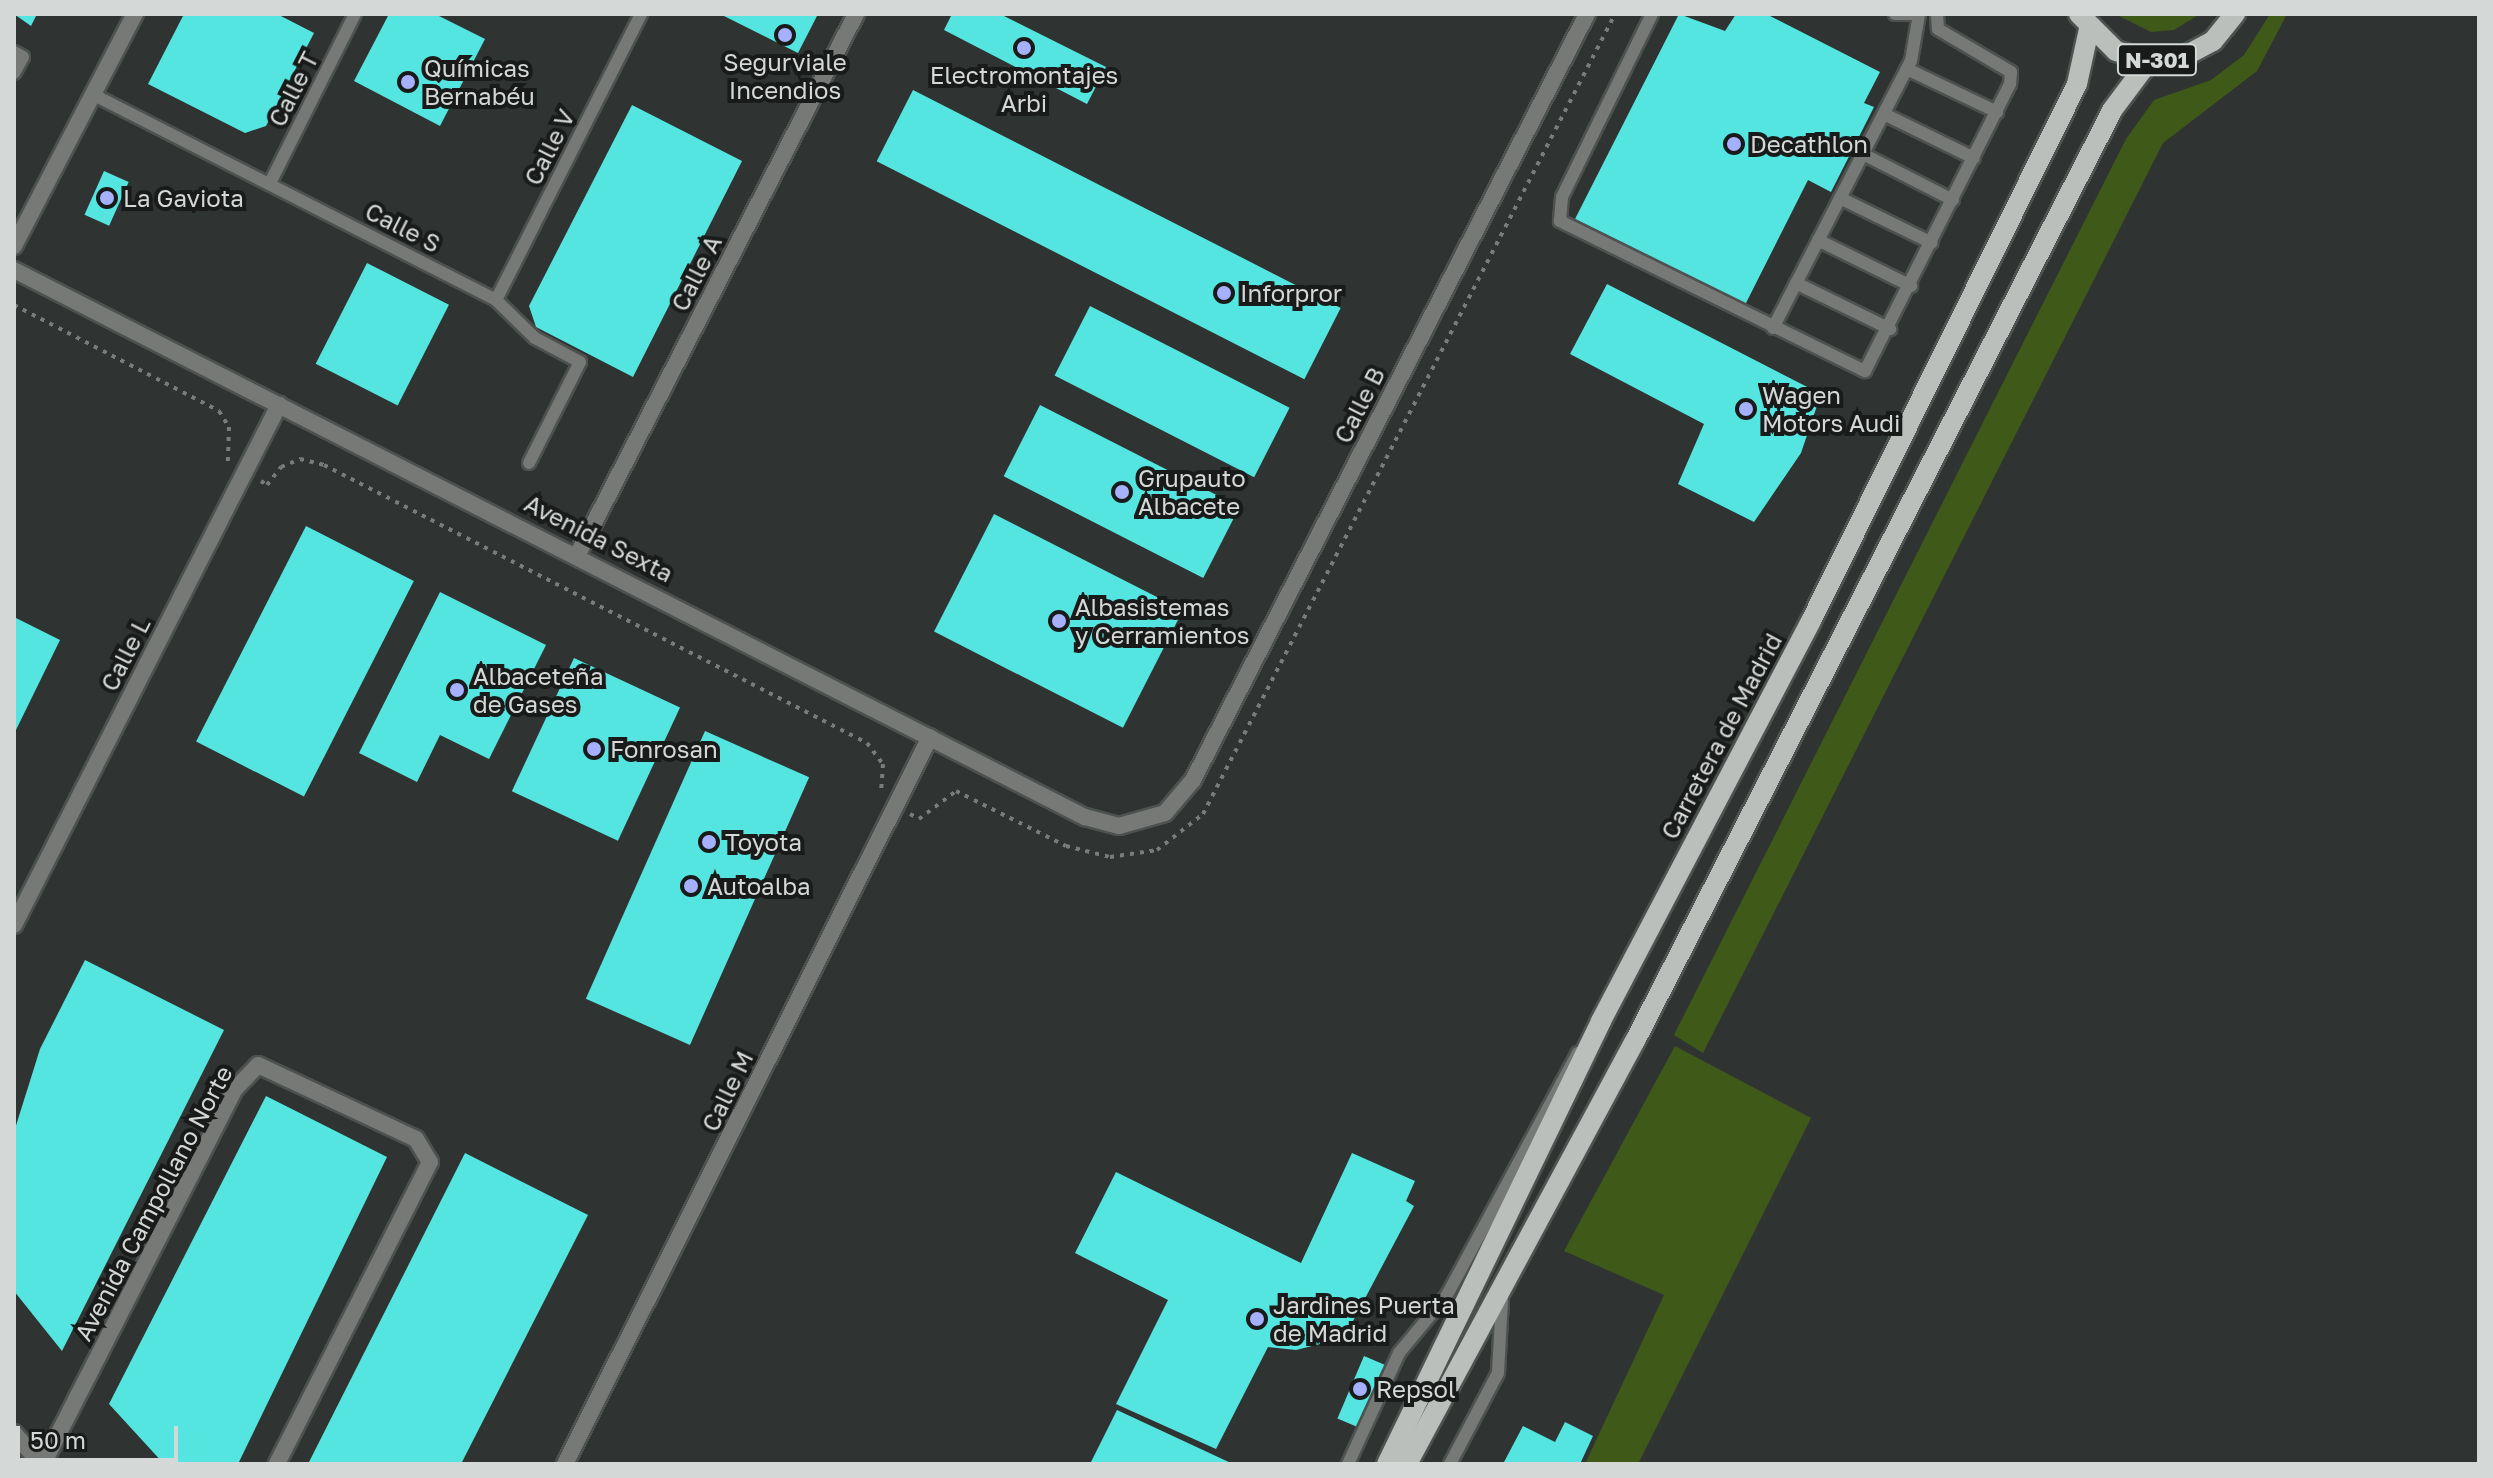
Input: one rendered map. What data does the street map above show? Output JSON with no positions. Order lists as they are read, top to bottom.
{
  "streets": {
    "main road": ["N-301", "Carretera de Madrid"],
    "street": [
      "Calle A",
      "Calle B",
      "Avenida Sexta",
      "Calle L",
      "Calle M",
      "Avenida Campollano Norte"
    ],
    "lane": ["Calle T", "Calle V", "Calle S"]
  },
  "crossings": [
    ["N-301", "Carretera de Madrid"],
    ["Calle T", "Calle S"],
    ["Calle V", "Calle S"],
    ["Calle A", "Avenida Sexta"],
    ["Calle B", "Avenida Sexta"],
    ["Avenida Sexta", "Calle L"],
    ["Avenida Sexta", "Calle M"]
  ],
  "places": [
    "Segurviale Incendios",
    "Electromontajes Arbi",
    "Químicas Bernabéu",
    "Decathlon",
    "La Gaviota",
    "Inforpror",
    "Wagen Motors Audi",
    "Grupauto Albacete",
    "Albasistemas y Cerramientos",
    "Albaceteña de Gases",
    "Fonrosan",
    "Toyota",
    "Autoalba",
    "Jardines Puerta de Madrid",
    "Repsol"
  ],
  "scale_bar": "50 m"
}
